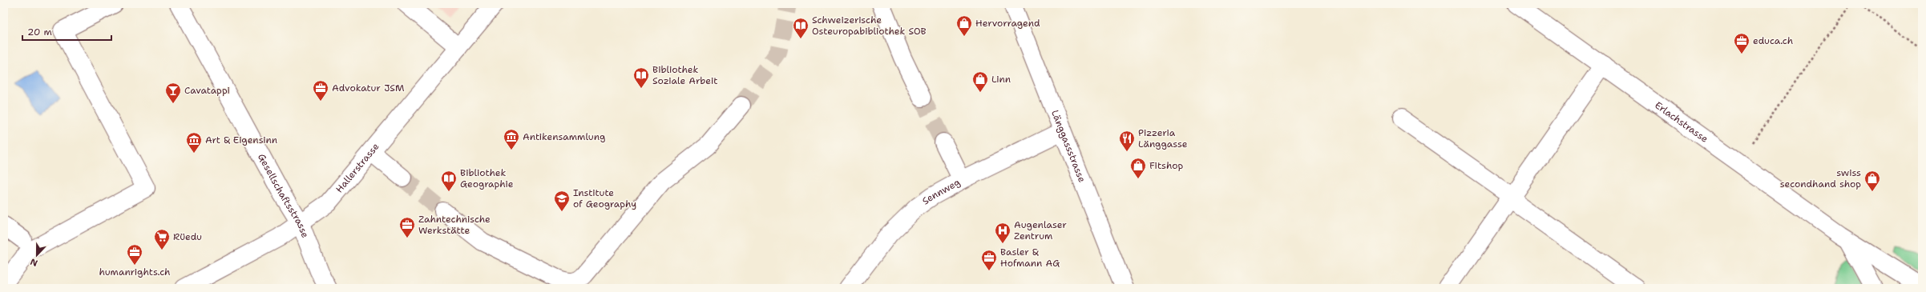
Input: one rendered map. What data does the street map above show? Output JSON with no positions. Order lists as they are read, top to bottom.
{
  "streets": {
    "street": [
      "Erlachstrasse",
      "Länggassstrasse",
      "Hallerstrasse",
      "Sennweg",
      "Gesellschaftsstrasse"
    ]
  },
  "crossings": [
    ["Länggassstrasse", "Sennweg"],
    ["Hallerstrasse", "Gesellschaftsstrasse"]
  ],
  "places": {
    "shop": [
      "Hervorragend",
      "Linn",
      "Fitshop",
      "swiss secondhand shop"
    ],
    "library": ["Schweizerische Osteuropabibliothek SOB", "Bibliothek Soziale Arbeit", "Bibliothek Geographie"],
    "office": [
      "educa.ch",
      "Advokatur JSM",
      "Zahntechnische Werkstätte",
      "humanrights.ch",
      "Basler & Hofmann AG"
    ],
    "bar": ["Cavatappi"],
    "museum": ["Antikensammlung", "Art & Eigensinn"],
    "restaurant": ["Pizzeria Länggasse"],
    "school or university": ["Institute of Geography"],
    "hospital": ["Augenlaser Zentrum"],
    "supermarket": ["Rüedu"]
  },
  "scale_bar": "20 m",
  "north": "bottom"
}
